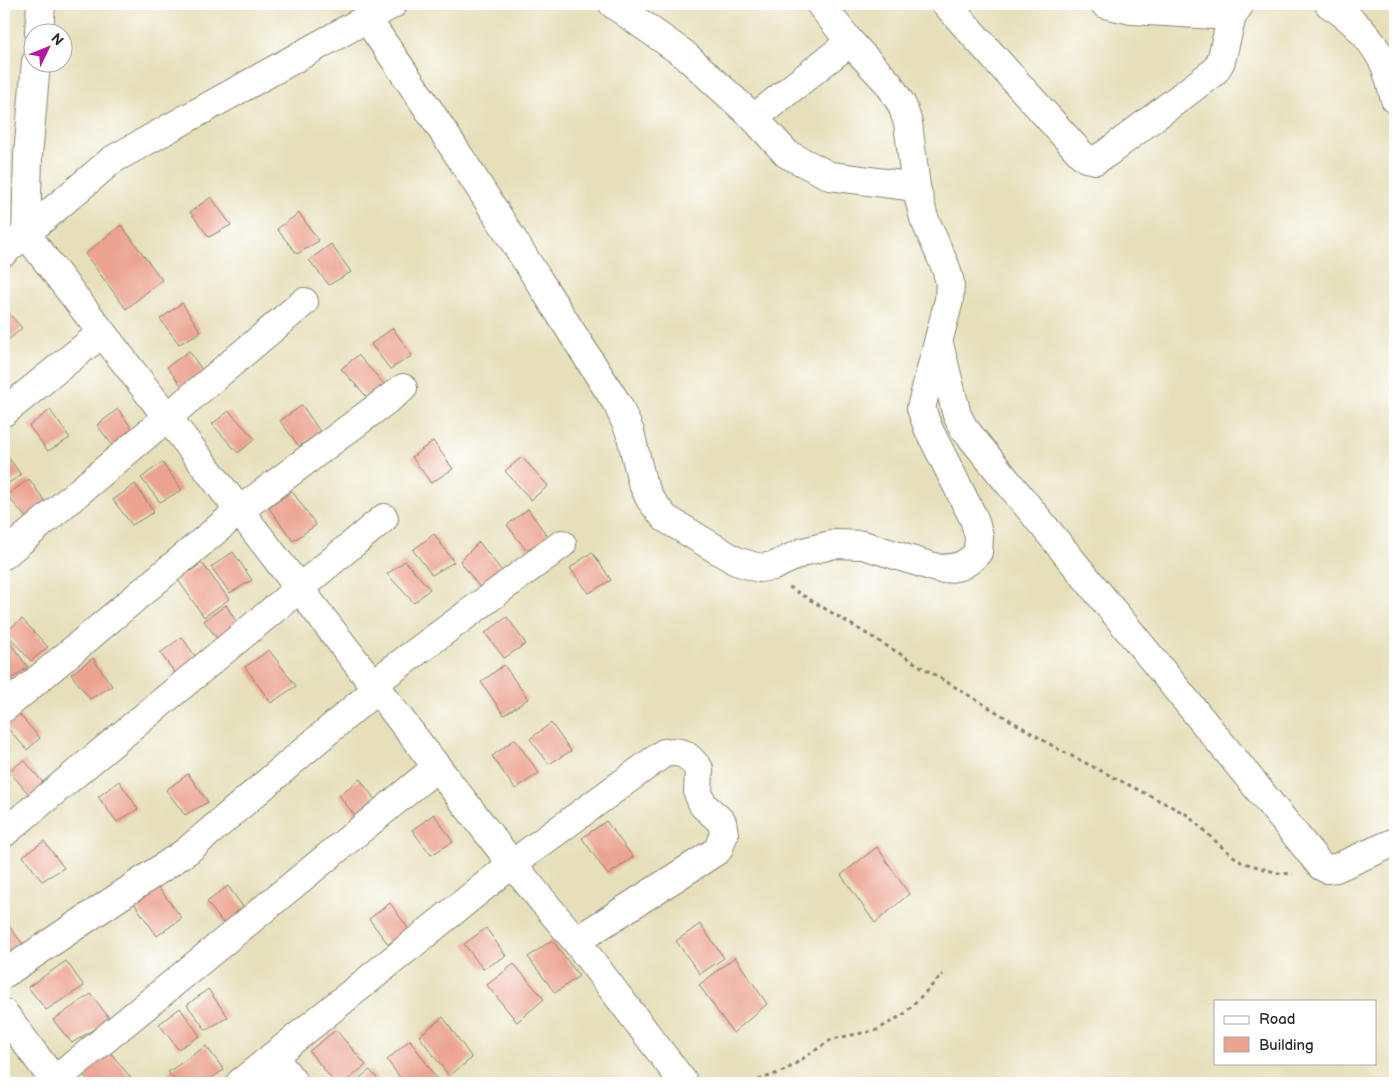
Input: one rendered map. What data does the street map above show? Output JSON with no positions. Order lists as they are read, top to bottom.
{
  "legend": ["Road", "Building"],
  "north": "top right"
}
